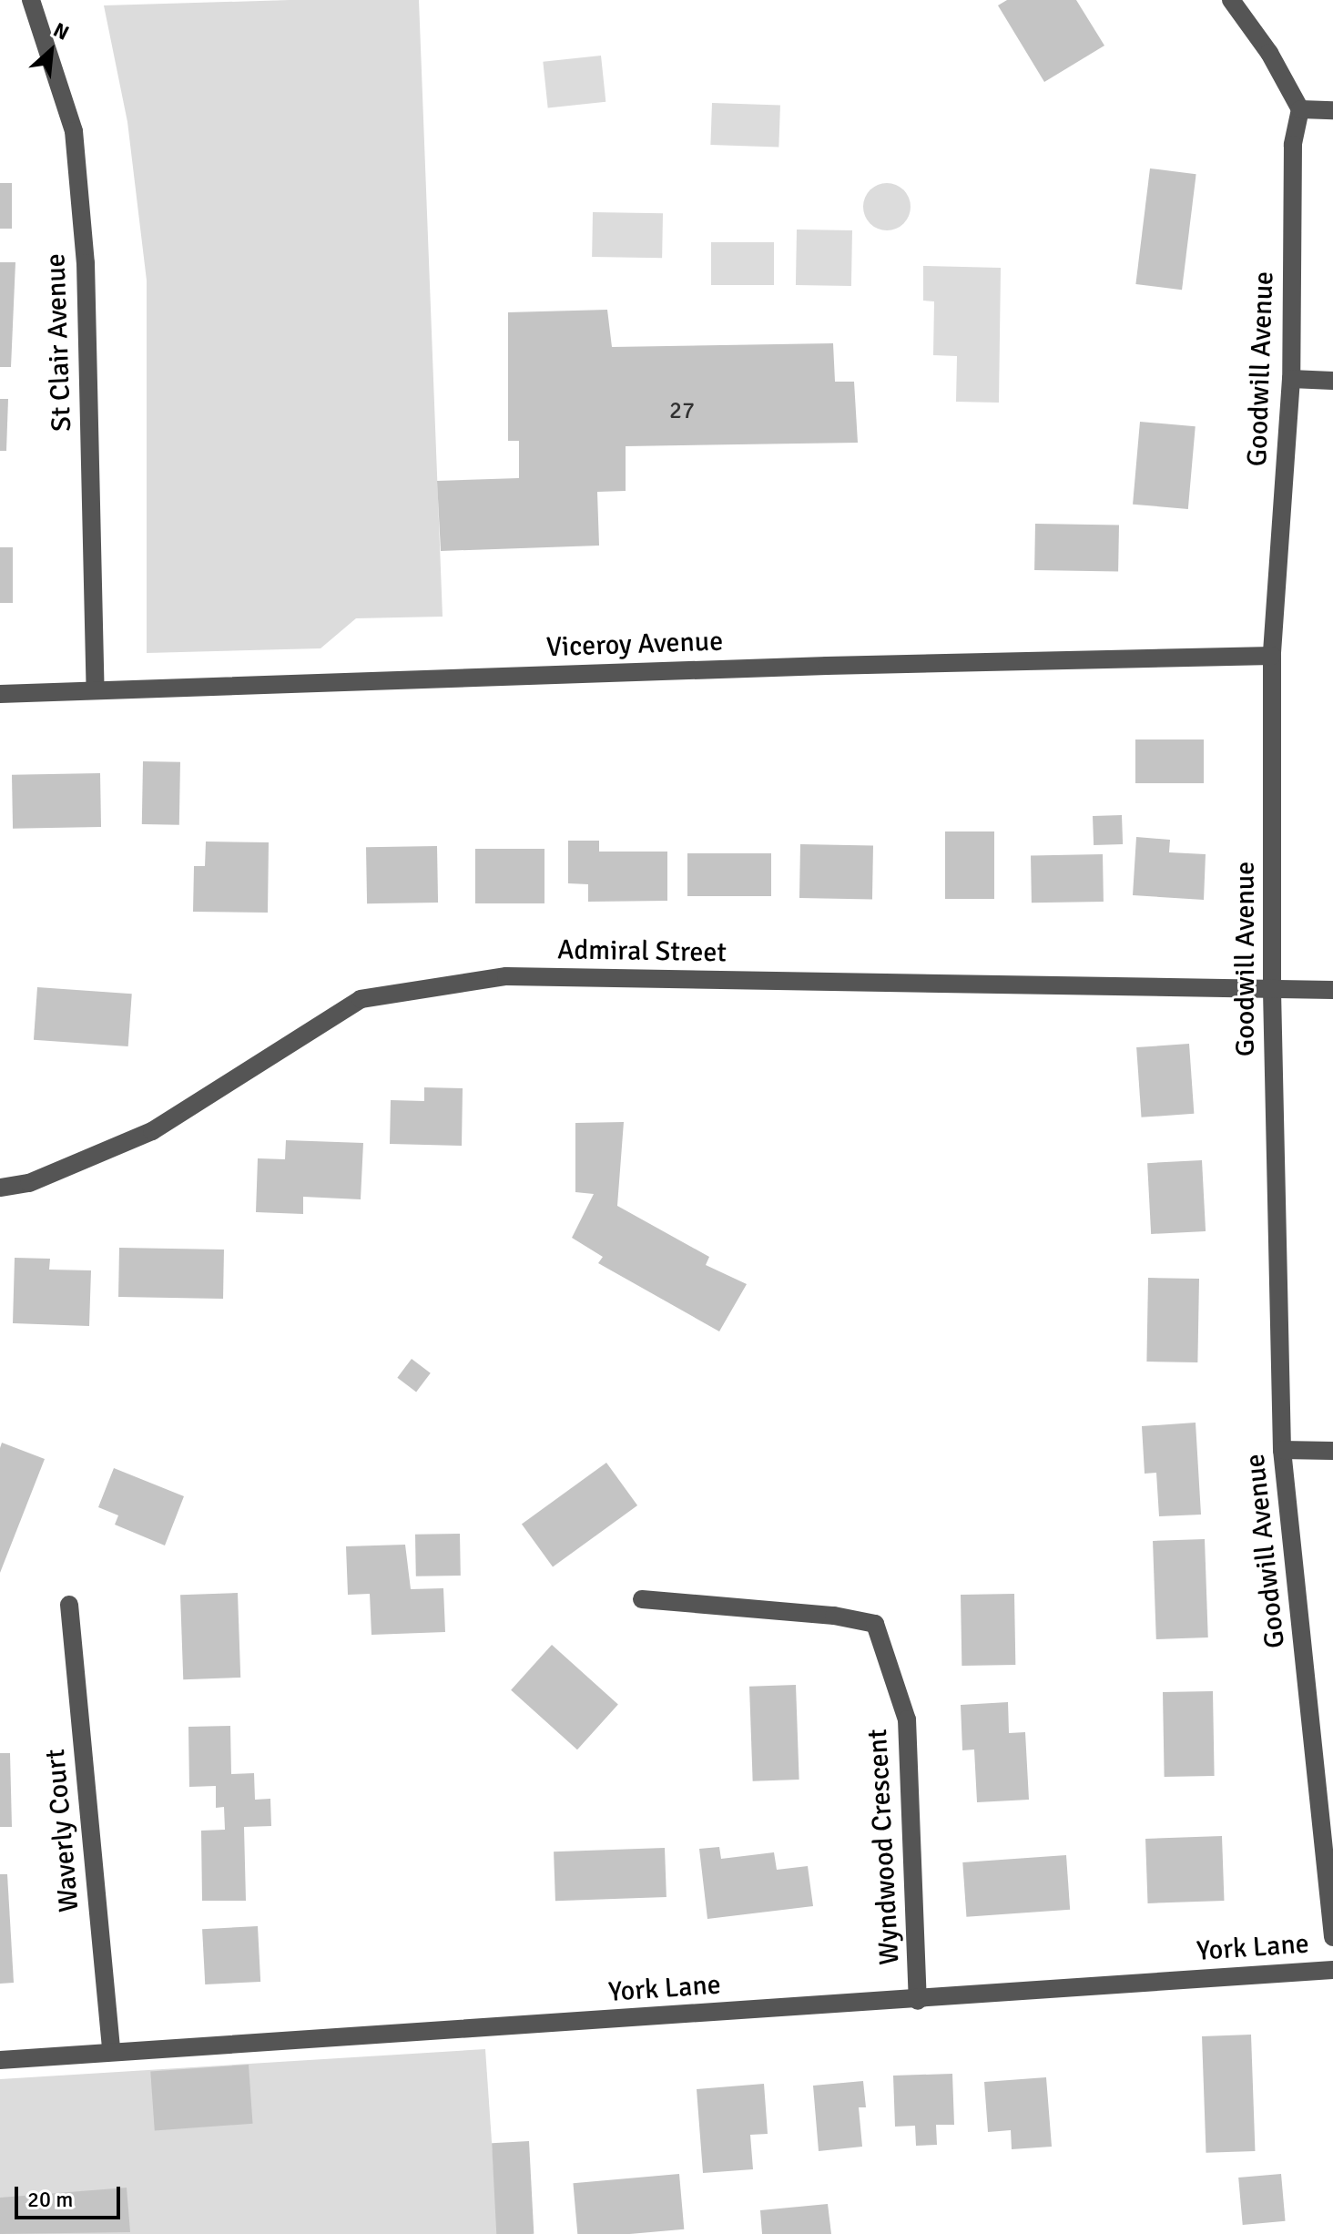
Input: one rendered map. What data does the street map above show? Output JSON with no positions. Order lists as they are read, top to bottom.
{
  "streets": {
    "street": [
      "St Clair Avenue",
      "Goodwill Avenue",
      "Viceroy Avenue",
      "Admiral Street",
      "Waverly Court",
      "Wyndwood Crescent",
      "York Lane"
    ]
  },
  "crossings": [
    ["St Clair Avenue", "Viceroy Avenue"],
    ["Goodwill Avenue", "Viceroy Avenue"],
    ["Goodwill Avenue", "Admiral Street"],
    ["Waverly Court", "York Lane"],
    ["Wyndwood Crescent", "York Lane"]
  ],
  "house_numbers": ["27"],
  "scale_bar": "20 m",
  "north": "top right"
}
